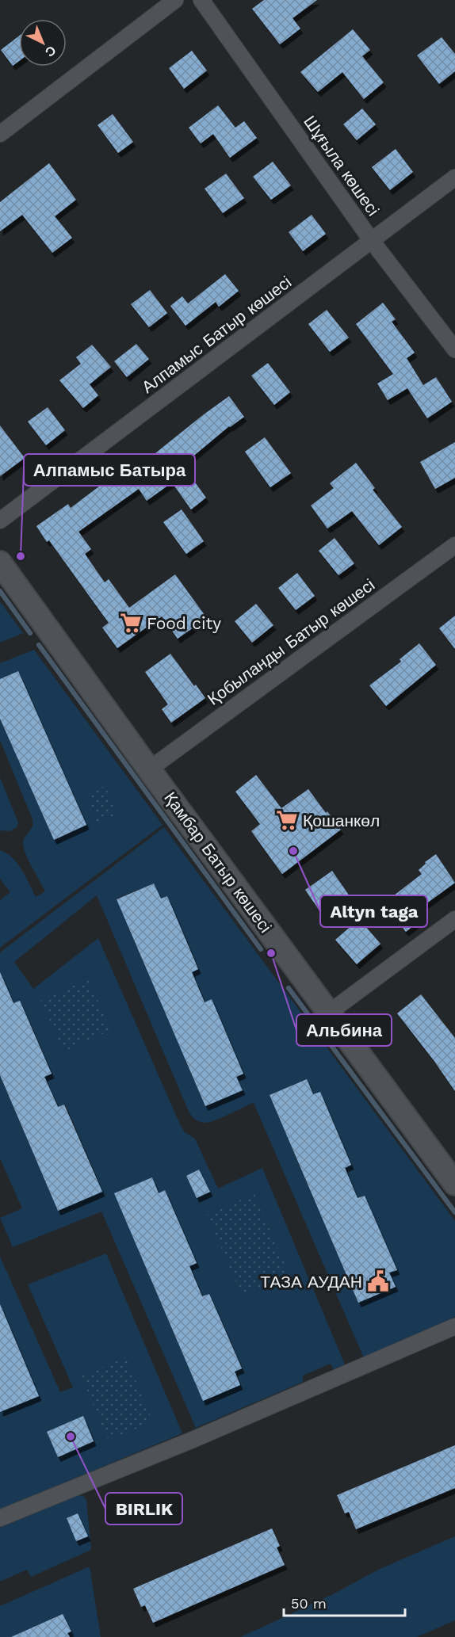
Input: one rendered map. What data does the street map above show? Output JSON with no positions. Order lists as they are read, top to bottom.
{
  "streets": {
    "main road": ["Қамбар Батыр көшесі"],
    "street": ["Шұғыла көшесі", "Алпамыс Батыр көшесі", "Қобыланды Батыр көшесі"]
  },
  "crossings": [
    ["Шұғыла көшесі", "Алпамыс Батыр көшесі"],
    ["Қобыланды Батыр көшесі", "Қамбар Батыр көшесі"]
  ],
  "places": {
    "other": [
      "Алпамыс Батыра",
      "Altyn taga",
      "Альбина",
      "BIRLIK"
    ],
    "supermarket": ["Food city", "Қошанкөл"],
    "public building": ["ТАЗА АУДАН"]
  },
  "scale_bar": "50 m",
  "north": "bottom right"
}
